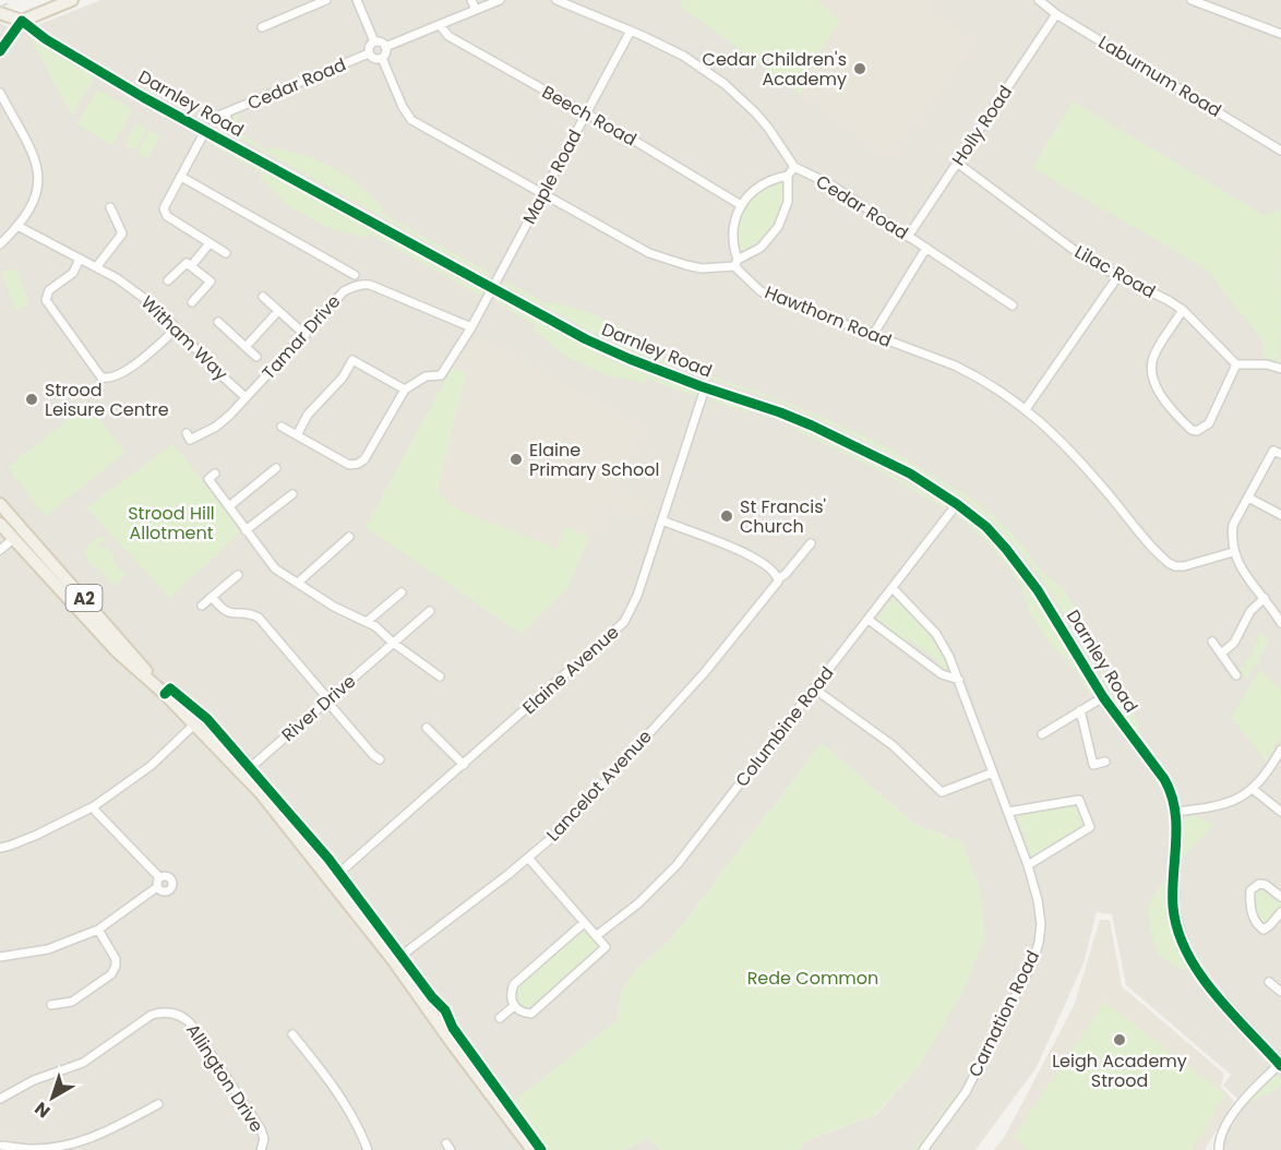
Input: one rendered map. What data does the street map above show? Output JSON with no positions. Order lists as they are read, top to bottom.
{
  "streets": {
    "main road": ["A2"],
    "street": [
      "Laburnum Road",
      "Cedar Road",
      "Darnley Road",
      "Beech Road",
      "Holly Road",
      "Maple Road",
      "Lilac Road",
      "Hawthorn Road",
      "Tamar Drive",
      "Witham Way",
      "Elaine Avenue",
      "River Drive",
      "Columbine Road",
      "Lancelot Avenue",
      "Carnation Road",
      "Allington Drive"
    ]
  },
  "crossings": [
    ["Laburnum Road", "Holly Road"],
    ["Cedar Road", "Holly Road"],
    ["Cedar Road", "Maple Road"],
    ["Darnley Road", "Maple Road"],
    ["Darnley Road", "Elaine Avenue"],
    ["Darnley Road", "Columbine Road"],
    ["Beech Road", "Maple Road"],
    ["Holly Road", "Lilac Road"],
    ["Maple Road", "Tamar Drive"],
    ["Tamar Drive", "Witham Way"],
    ["A2", "Elaine Avenue"],
    ["A2", "River Drive"],
    ["A2", "Lancelot Avenue"],
    ["Columbine Road", "Carnation Road"]
  ],
  "parks": ["Strood Hill Allotment", "Rede Common"],
  "places": [
    "Cedar Children's Academy",
    "Strood Leisure Centre",
    "Elaine Primary School",
    "St Francis' Church",
    "Leigh Academy Strood"
  ],
  "north": "bottom left"
}
